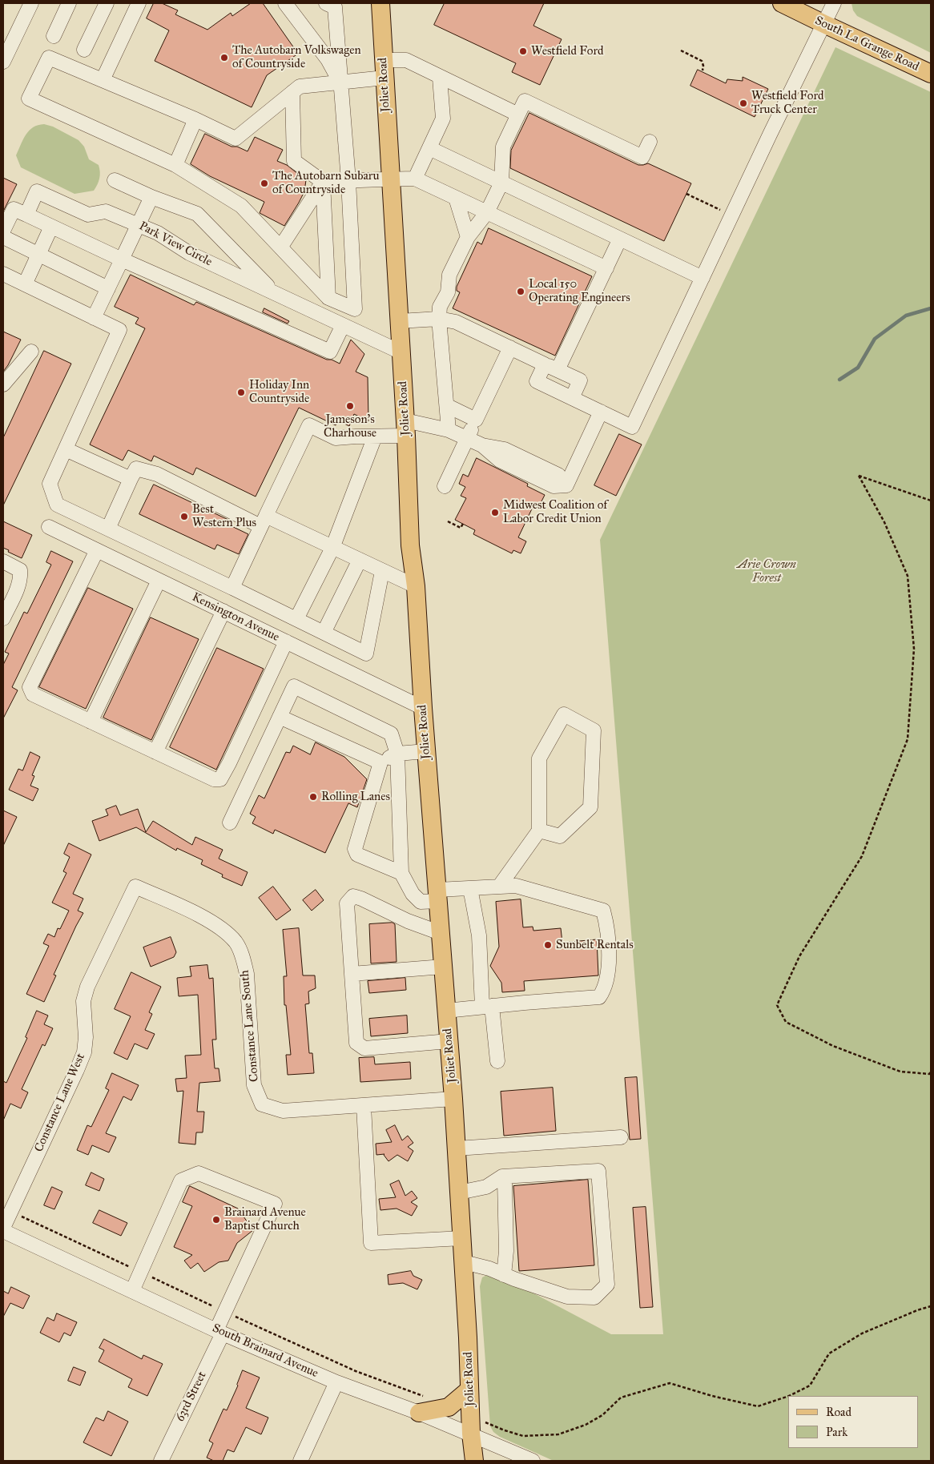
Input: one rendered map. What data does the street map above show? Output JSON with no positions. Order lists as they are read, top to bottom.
{
  "streets": {
    "main road": ["South La Grange Road", "Joliet Road"],
    "street": [
      "Park View Circle",
      "Kensington Avenue",
      "Constance Lane South",
      "Constance Lane West",
      "South Brainard Avenue",
      "63rd Street"
    ]
  },
  "crossings": [
    ["Joliet Road", "Park View Circle"],
    ["Joliet Road", "Kensington Avenue"],
    ["Joliet Road", "Constance Lane South"],
    ["Joliet Road", "South Brainard Avenue"],
    ["Constance Lane South", "Constance Lane West"],
    ["Constance Lane West", "South Brainard Avenue"],
    ["South Brainard Avenue", "63rd Street"]
  ],
  "parks": ["Arie Crown Forest"],
  "places": [
    "Westfield Ford",
    "The Autobarn Volkswagen of Countryside",
    "Westfield Ford Truck Center",
    "The Autobarn Subaru of Countryside",
    "Local 150 Operating Engineers",
    "Holiday Inn Countryside",
    "Jameson's Charhouse",
    "Midwest Coalition of Labor Credit Union",
    "Best Western Plus",
    "Rolling Lanes",
    "Sunbelt Rentals",
    "Brainard Avenue Baptist Church"
  ],
  "legend": ["Road", "Park"]
}
